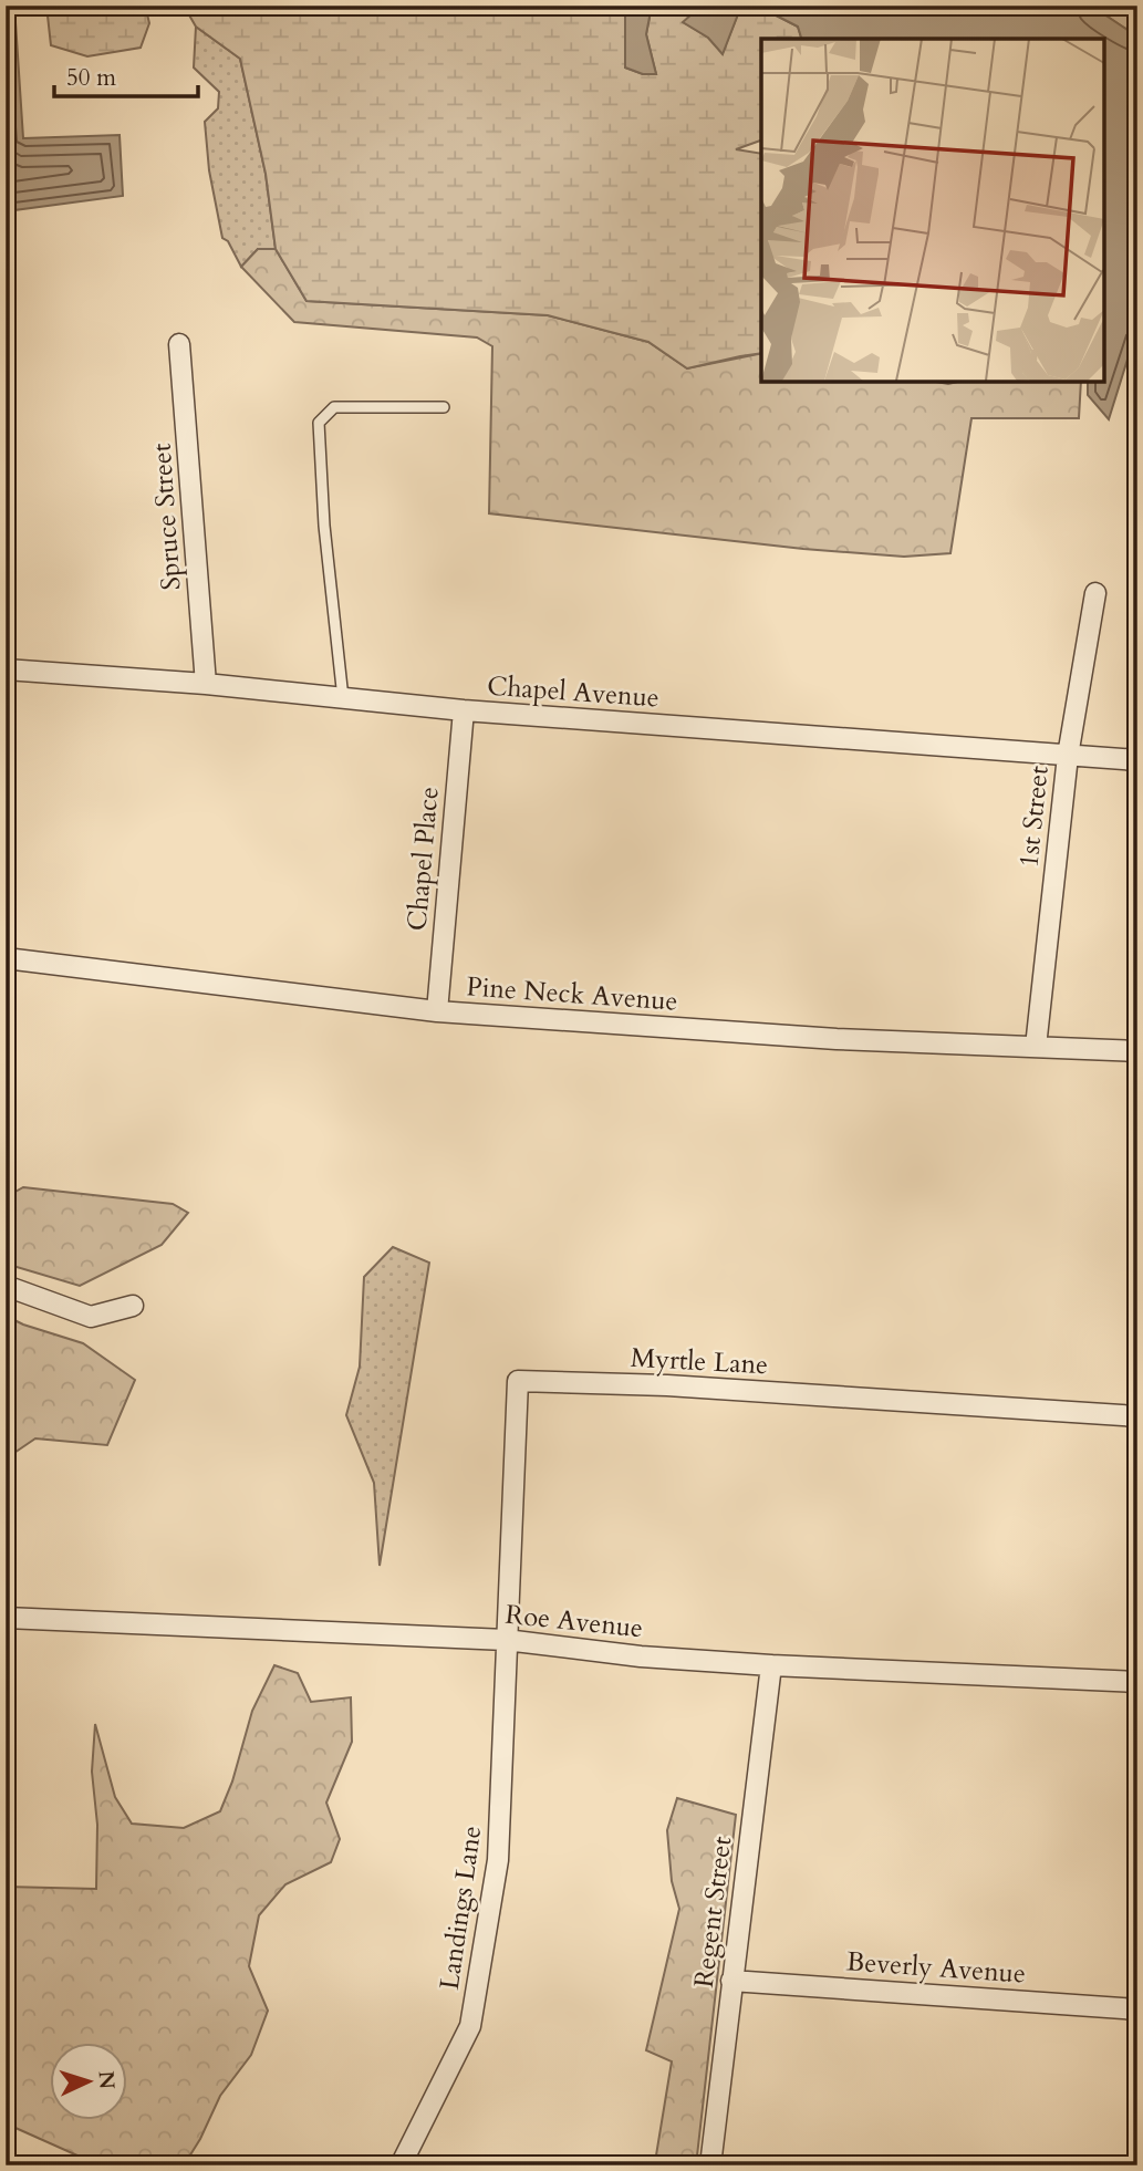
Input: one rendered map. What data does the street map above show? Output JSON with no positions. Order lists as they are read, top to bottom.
{
  "streets": {
    "street": [
      "Spruce Street",
      "Chapel Avenue",
      "1st Street",
      "Chapel Place",
      "Pine Neck Avenue",
      "Myrtle Lane",
      "Roe Avenue",
      "Landings Lane",
      "Regent Street",
      "Beverly Avenue"
    ]
  },
  "crossings": [
    ["Spruce Street", "Chapel Avenue"],
    ["Chapel Avenue", "1st Street"],
    ["Chapel Avenue", "Chapel Place"],
    ["1st Street", "Pine Neck Avenue"],
    ["Chapel Place", "Pine Neck Avenue"],
    ["Myrtle Lane", "Roe Avenue"],
    ["Myrtle Lane", "Landings Lane"],
    ["Roe Avenue", "Landings Lane"],
    ["Roe Avenue", "Regent Street"],
    ["Regent Street", "Beverly Avenue"]
  ],
  "scale_bar": "50 m",
  "north": "right"
}
